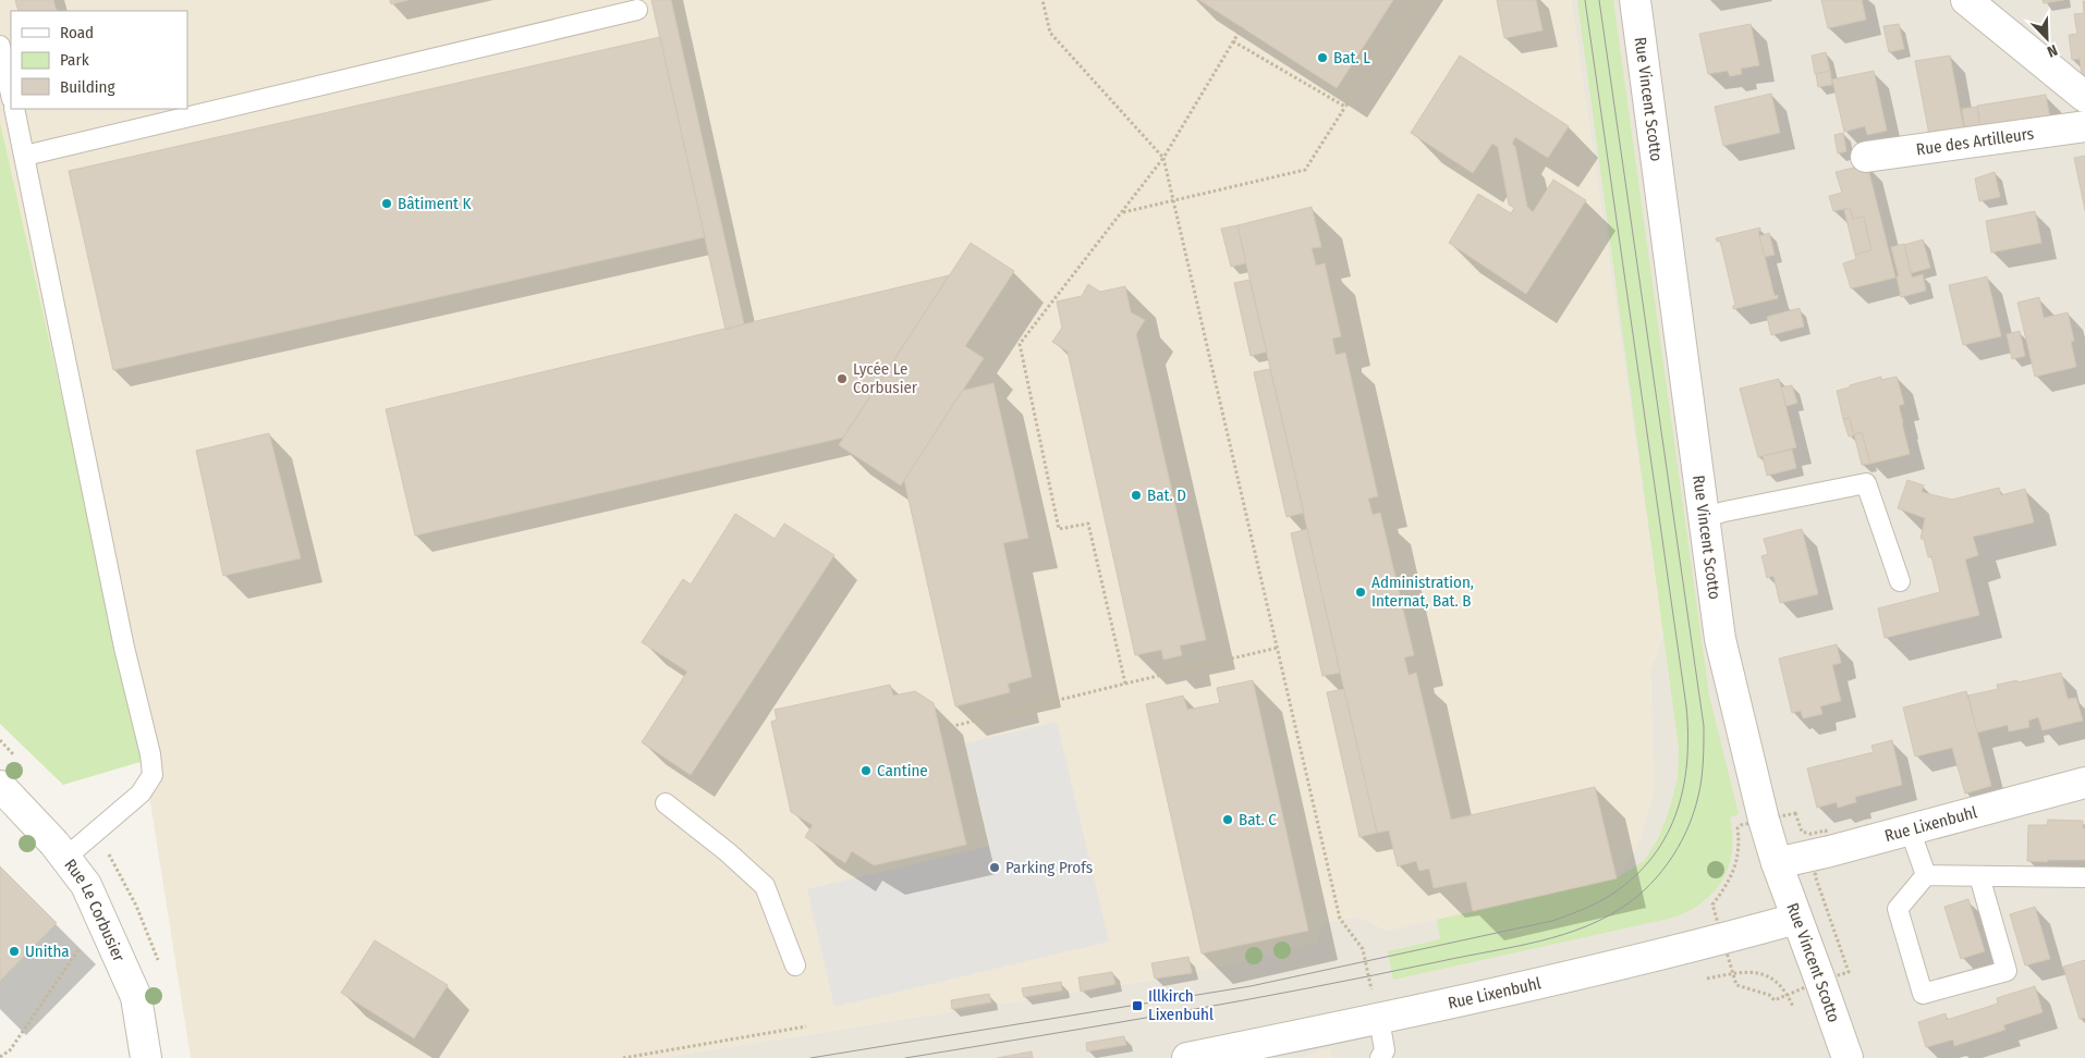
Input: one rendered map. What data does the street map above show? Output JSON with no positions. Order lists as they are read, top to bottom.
{
  "streets": {
    "street": [
      "Rue Vincent Scotto",
      "Rue des Artilleurs",
      "Rue Lixenbuhl",
      "Rue Le Corbusier"
    ]
  },
  "crossings": [
    ["Rue Vincent Scotto", "Rue Lixenbuhl"]
  ],
  "places": {
    "other": [
      "Bat. L",
      "Bâtiment K",
      "Lycée Le Corbusier",
      "Bat. D",
      "Administration, Internat, Bat. B",
      "Cantine",
      "Bat. C",
      "Parking Profs",
      "Unitha"
    ],
    "transit": ["Illkirch Lixenbuhl"]
  },
  "legend": ["Road", "Park", "Building"],
  "north": "bottom right"
}
